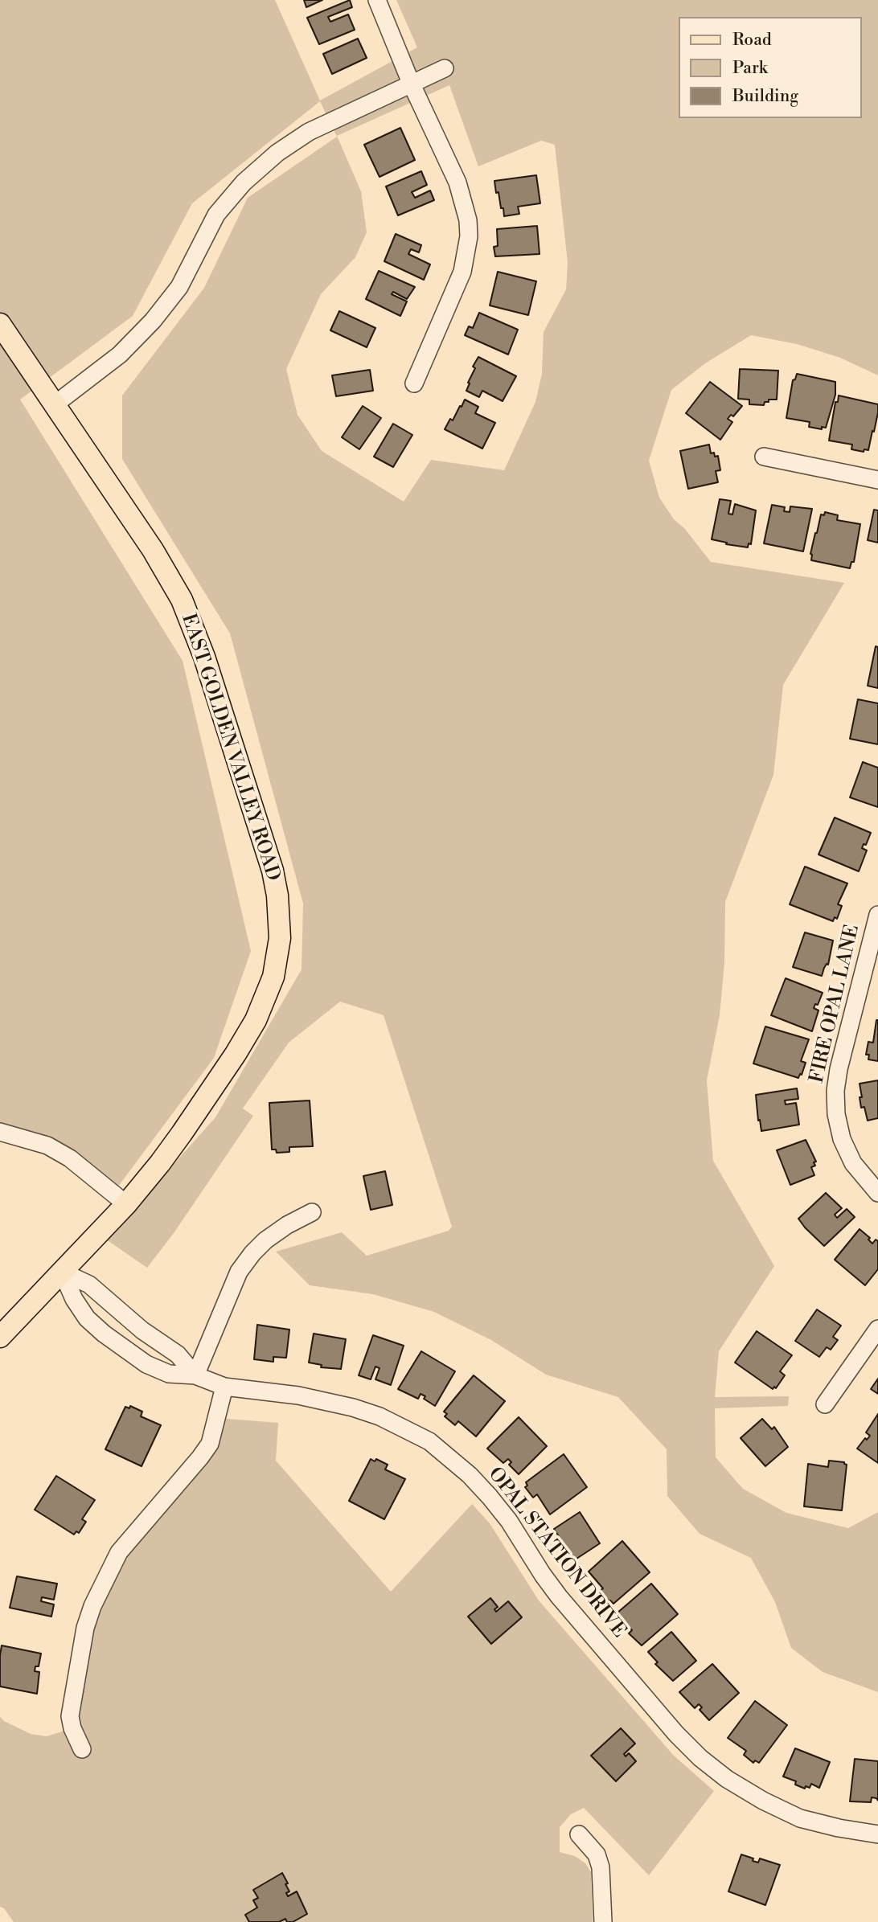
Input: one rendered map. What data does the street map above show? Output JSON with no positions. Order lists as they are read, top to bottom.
{
  "streets": {
    "main road": ["EAST GOLDEN VALLEY ROAD"],
    "street": ["FIRE OPAL LANE", "OPAL STATION DRIVE"]
  },
  "crossings": [
    ["EAST GOLDEN VALLEY ROAD", "OPAL STATION DRIVE"]
  ],
  "legend": ["Road", "Park", "Building"]
}
